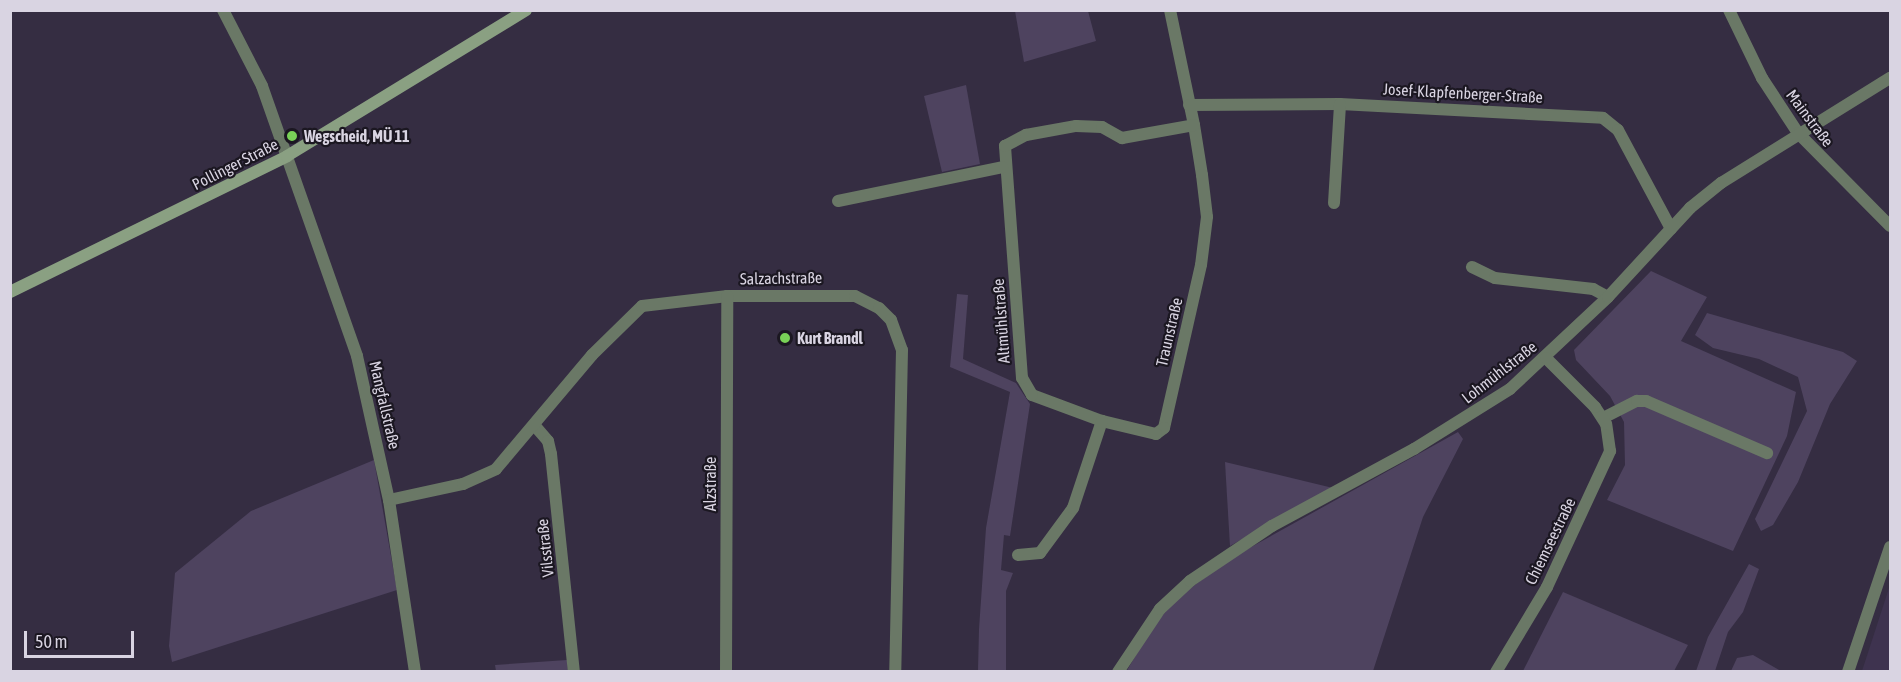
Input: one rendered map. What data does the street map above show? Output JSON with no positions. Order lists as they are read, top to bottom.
{
  "streets": {
    "street": [
      "Josef-Klapfenberger-Straße",
      "Mainstraße",
      "Pollinger Straße",
      "Salzachstraße",
      "Altmühlstraße",
      "Traunstraße",
      "Lohmühlstraße",
      "Mangfallstraße",
      "Alzstraße",
      "Chiemseestraße",
      "Vilsstraße"
    ]
  },
  "crossings": [
    ["Josef-Klapfenberger-Straße", "Traunstraße"],
    ["Josef-Klapfenberger-Straße", "Lohmühlstraße"],
    ["Mainstraße", "Lohmühlstraße"],
    ["Pollinger Straße", "Mangfallstraße"],
    ["Salzachstraße", "Mangfallstraße"],
    ["Salzachstraße", "Alzstraße"],
    ["Salzachstraße", "Vilsstraße"],
    ["Altmühlstraße", "Traunstraße"]
  ],
  "places": ["Wegscheid, MÜ 11", "Kurt Brandl"],
  "scale_bar": "50 m"
}
